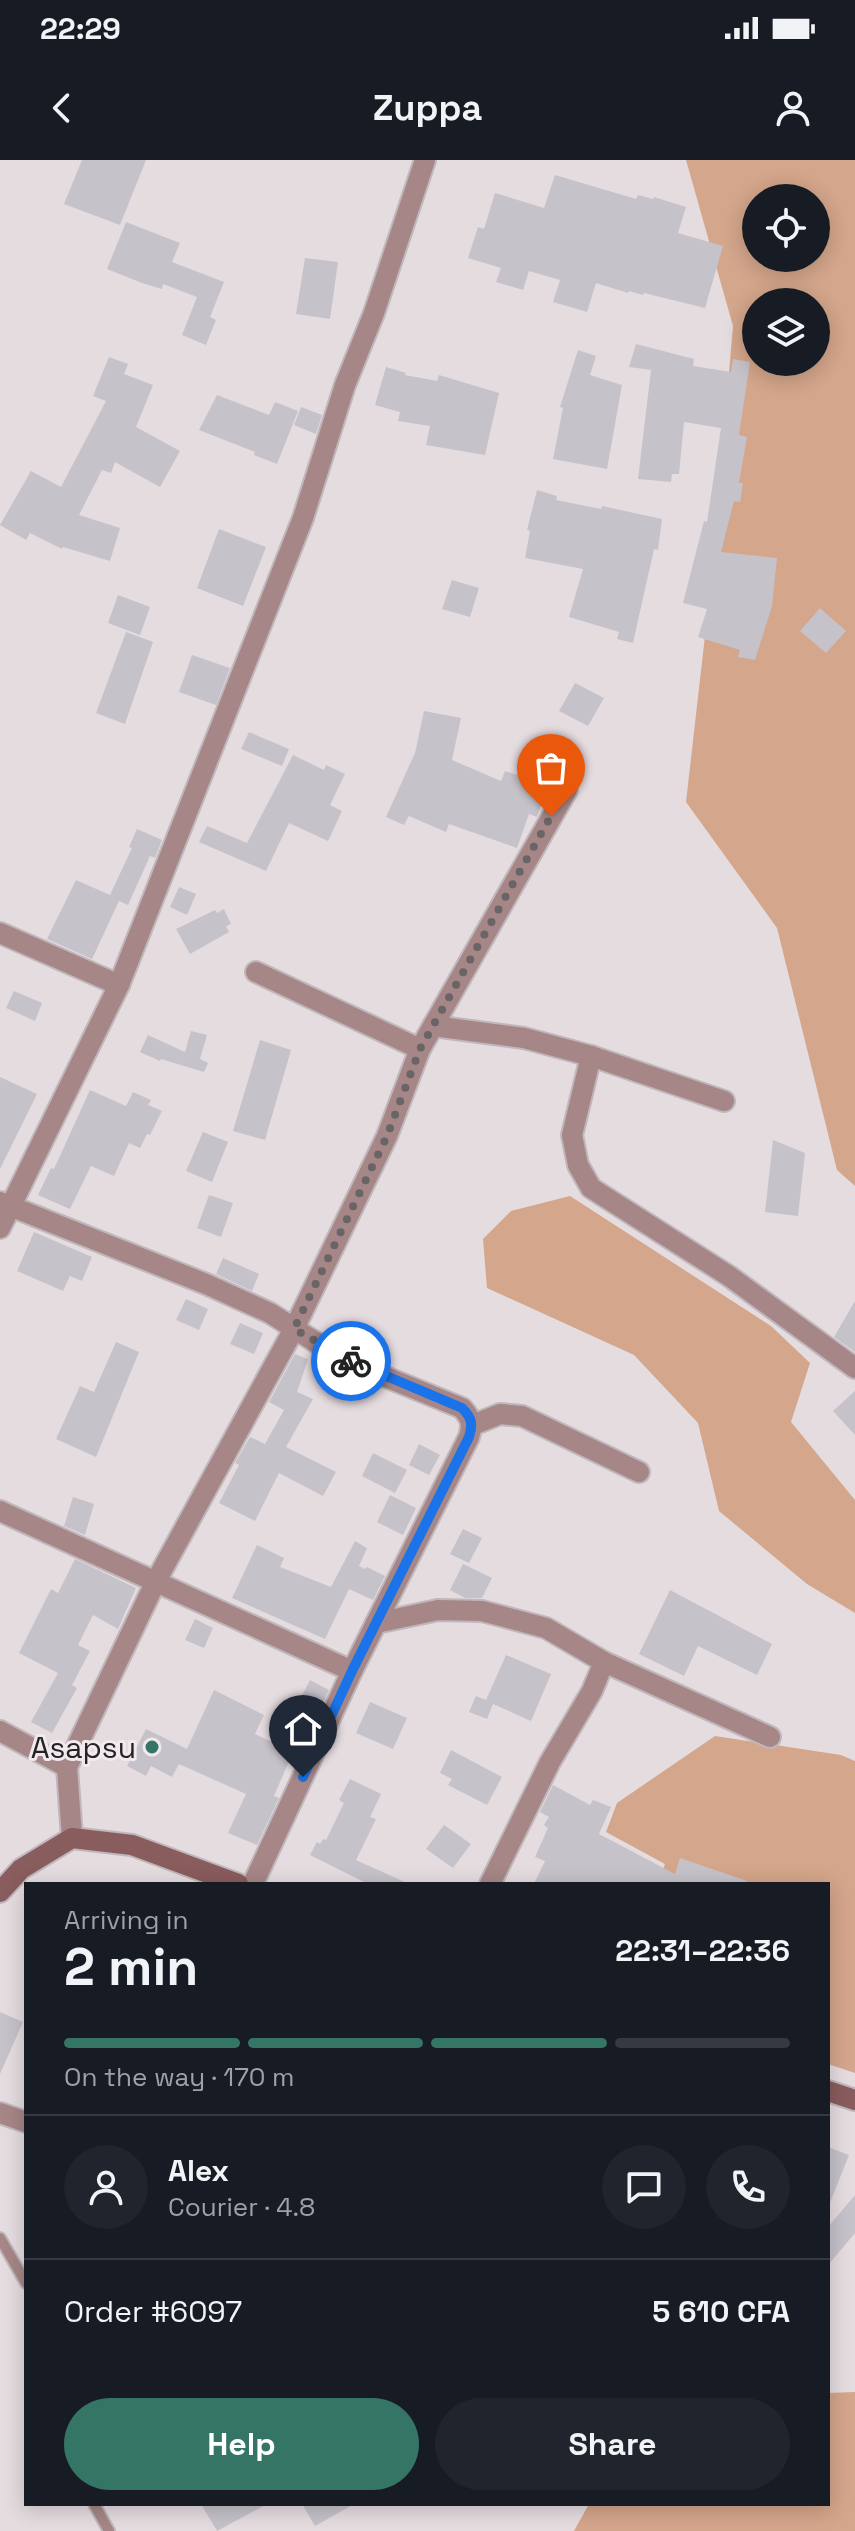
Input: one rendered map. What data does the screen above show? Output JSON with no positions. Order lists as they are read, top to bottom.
{
  "places": ["Asapsu"],
  "page": {
    "status": "22:29",
    "header": "Zuppa",
    "heading": ["2 min", "Arriving in", "22:31–22:36"],
    "panel": [
      "Alex",
      "Courier · 4.8",
      "Order #6097",
      "5 610 CFA"
    ],
    "bar": "On the way · 170 m",
    "buttons": ["Help", "Share"]
  }
}
